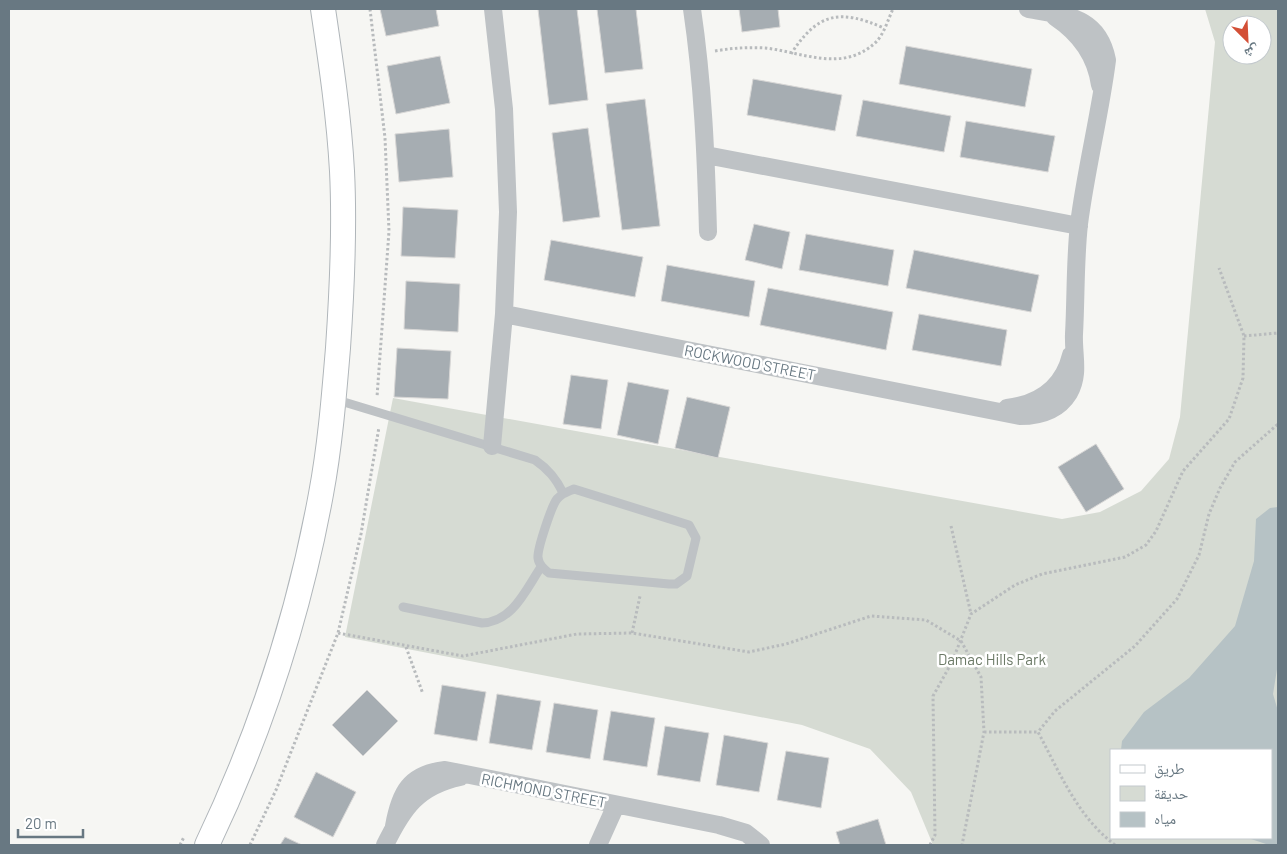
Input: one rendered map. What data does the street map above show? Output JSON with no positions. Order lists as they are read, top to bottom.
{
  "streets": {
    "street": ["ROCKWOOD STREET", "RICHMOND STREET"]
  },
  "parks": ["Damac Hills Park"],
  "legend": ["طريق", "حديقة", "مياه"],
  "scale_bar": "20 m",
  "north": "bottom right"
}
